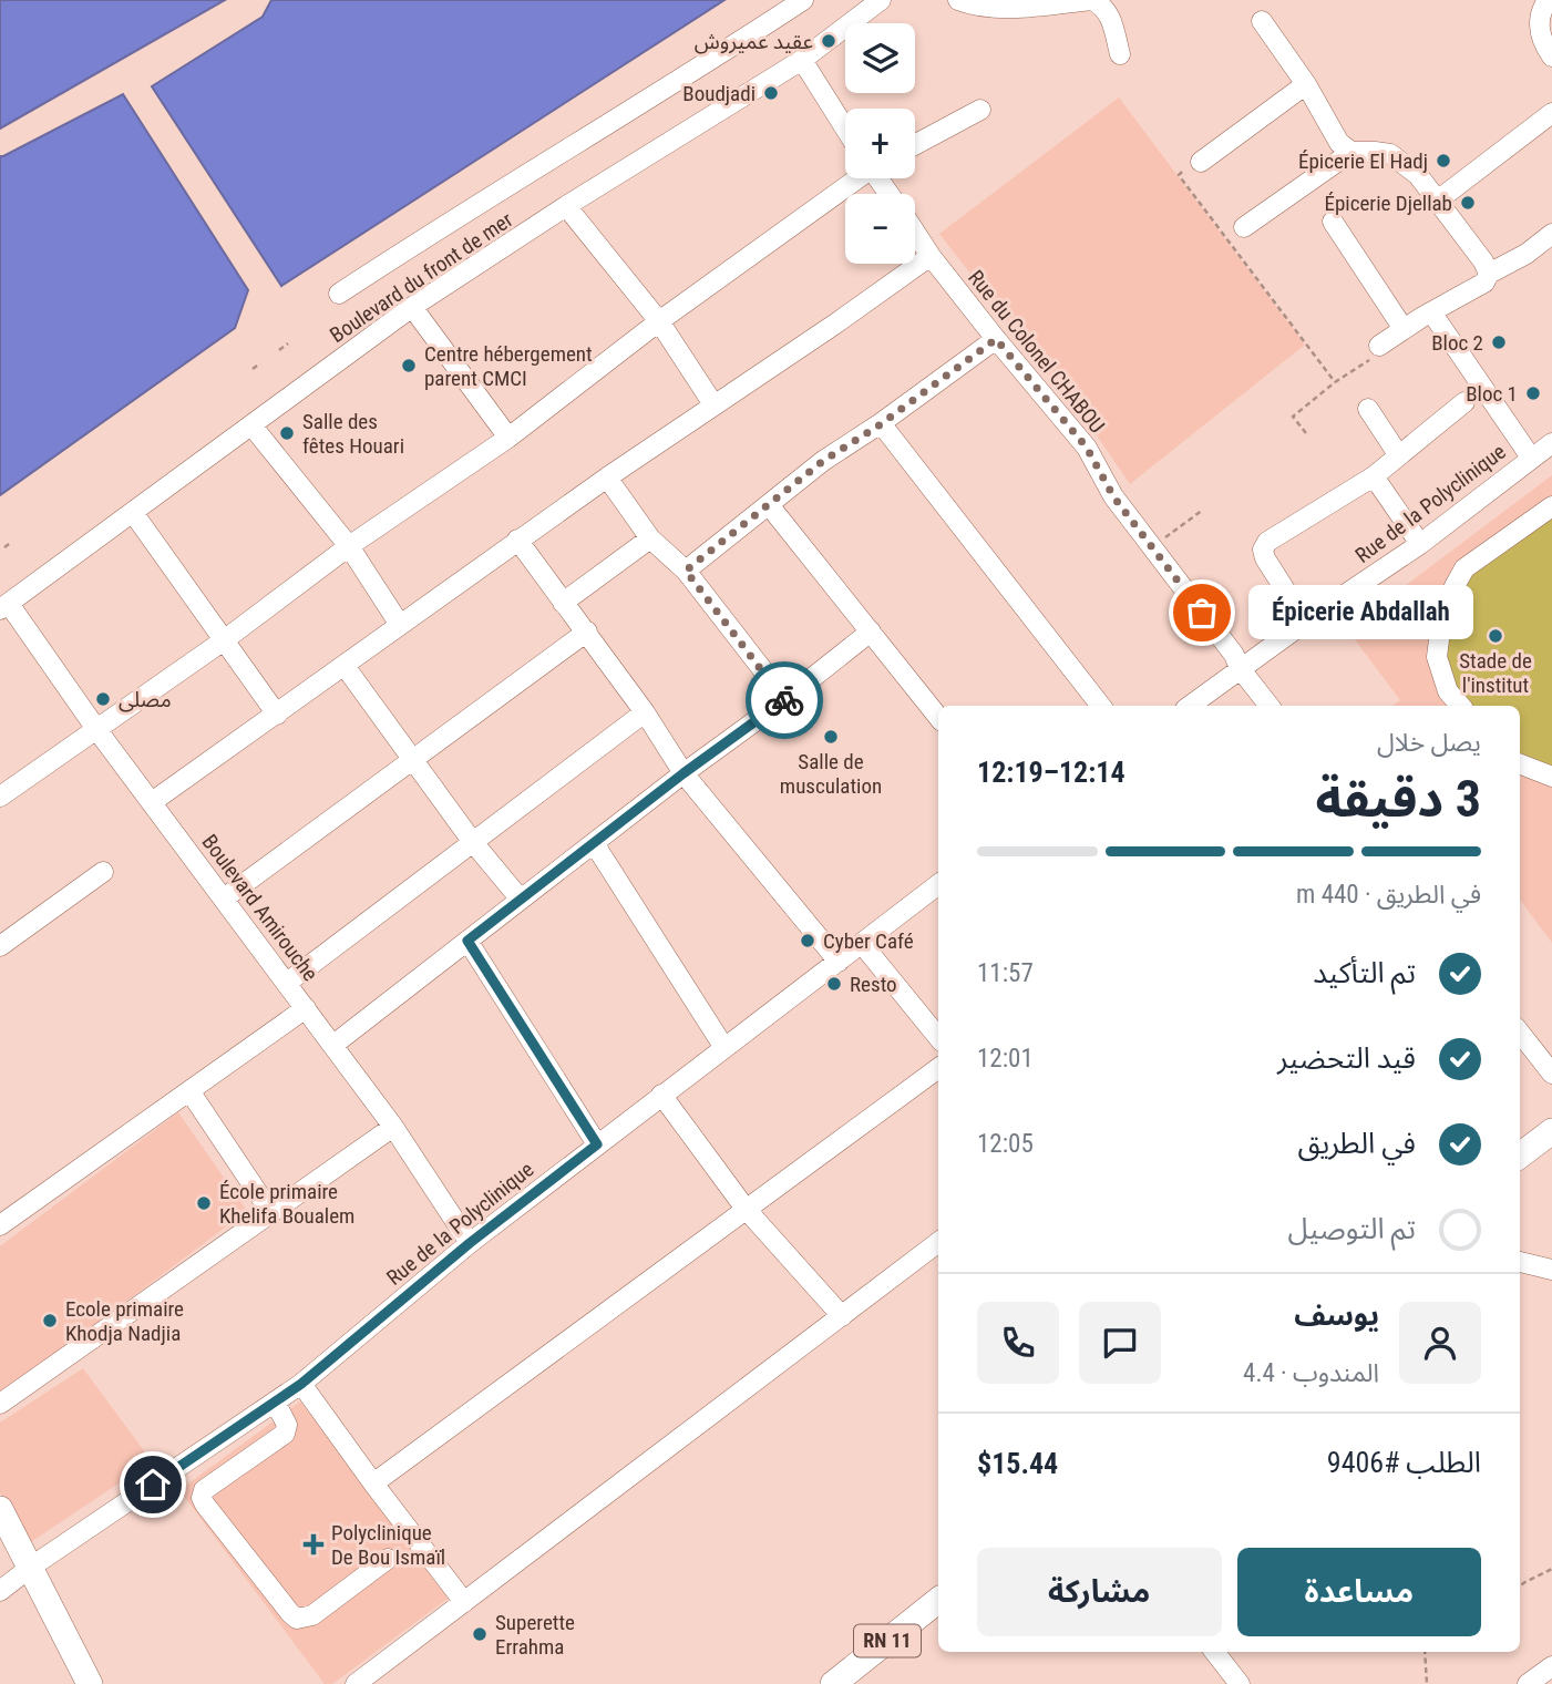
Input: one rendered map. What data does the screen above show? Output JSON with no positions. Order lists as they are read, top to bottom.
{
  "streets": {
    "main road": ["RN 11"],
    "street": [
      "Boulevard du front de mer",
      "Rue du Colonel CHABOU",
      "Rue de la Polyclinique",
      "Boulevard Amirouche"
    ]
  },
  "crossings": [
    ["Boulevard du front de mer", "Boulevard Amirouche"],
    ["Rue du Colonel CHABOU", "Rue de la Polyclinique"],
    ["Rue de la Polyclinique", "Boulevard Amirouche"]
  ],
  "places": {
    "other": [
      "عقيد عميروش",
      "Boudjadi",
      "Épicerie El Hadj",
      "Épicerie Djellab",
      "Bloc 2",
      "Centre hébergement parent CMCI",
      "Bloc 1",
      "Salle des fêtes Houari",
      "Épicerie Abdallah",
      "Stade de l'institut",
      "مصلى",
      "Salle de musculation",
      "Cyber Café",
      "Resto",
      "École primaire Khelifa Boualem",
      "Ecole primaire Khodja Nadjia",
      "Superette Errahma"
    ],
    "health": ["Polyclinique De Bou Ismaïl"]
  },
  "page": {
    "map_buttons": ["+", "−"],
    "bubble": "Épicerie Abdallah",
    "heading": ["3 دقيقة", "يصل خلال", "12:14–12:19"],
    "panel": [
      "يوسف",
      "المندوب · 4.4",
      "الطلب #9406",
      "$15.44"
    ],
    "bar": "في الطريق · 440 m",
    "list": [
      ["تم التأكيد", "11:57"],
      ["قيد التحضير", "12:01"],
      ["في الطريق", "12:05"],
      "تم التوصيل"
    ],
    "buttons": ["مساعدة", "مشاركة"]
  }
}
